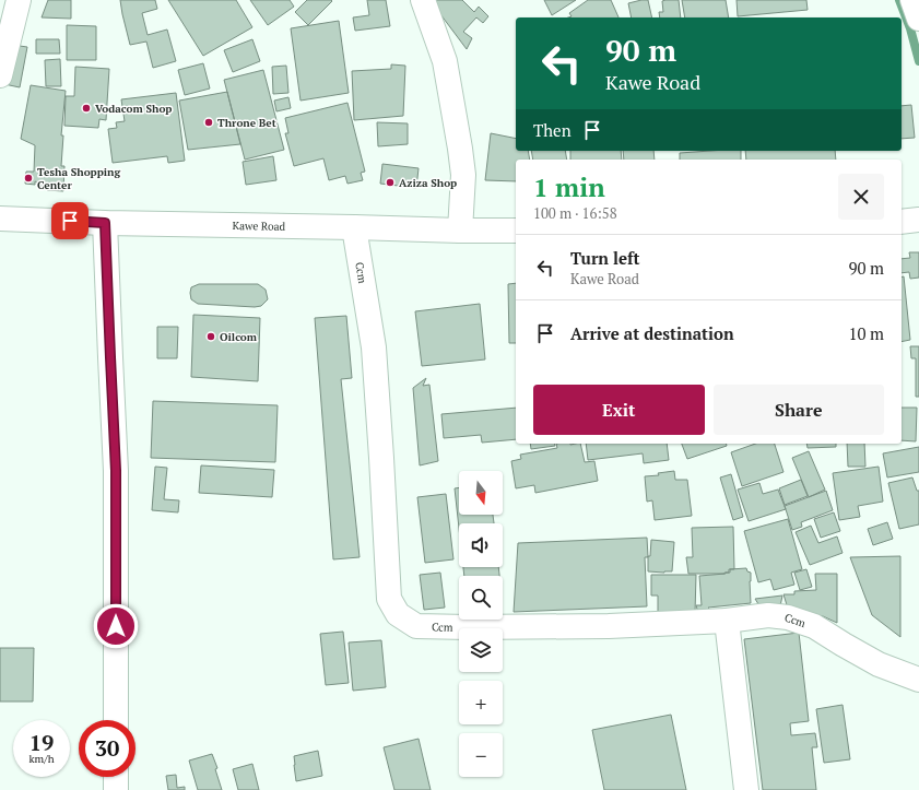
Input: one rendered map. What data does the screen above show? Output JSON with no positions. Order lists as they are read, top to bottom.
{
  "streets": {
    "street": ["Kawe Road", "Ccm"]
  },
  "crossings": [
    ["Kawe Road", "Ccm"]
  ],
  "places": [
    "Vodacom Shop",
    "Throne Bet",
    "Tesha Shopping Center",
    "Aziza Shop",
    "Oilcom"
  ],
  "north": "bottom",
  "page": {
    "turn": ["90 m", "Kawe Road"],
    "then": "Then",
    "heading": ["1 min", "100 m · 16:58"],
    "list": [
      {
        "name": "Turn left",
        "note": "Kawe Road",
        "value": "90 m"
      },
      {
        "name": "Arrive at destination",
        "value": "10 m"
      }
    ],
    "buttons": ["Exit", "Share"],
    "map_buttons": ["+", "−"],
    "speed": "19 km/h",
    "limit": "30"
  }
}
